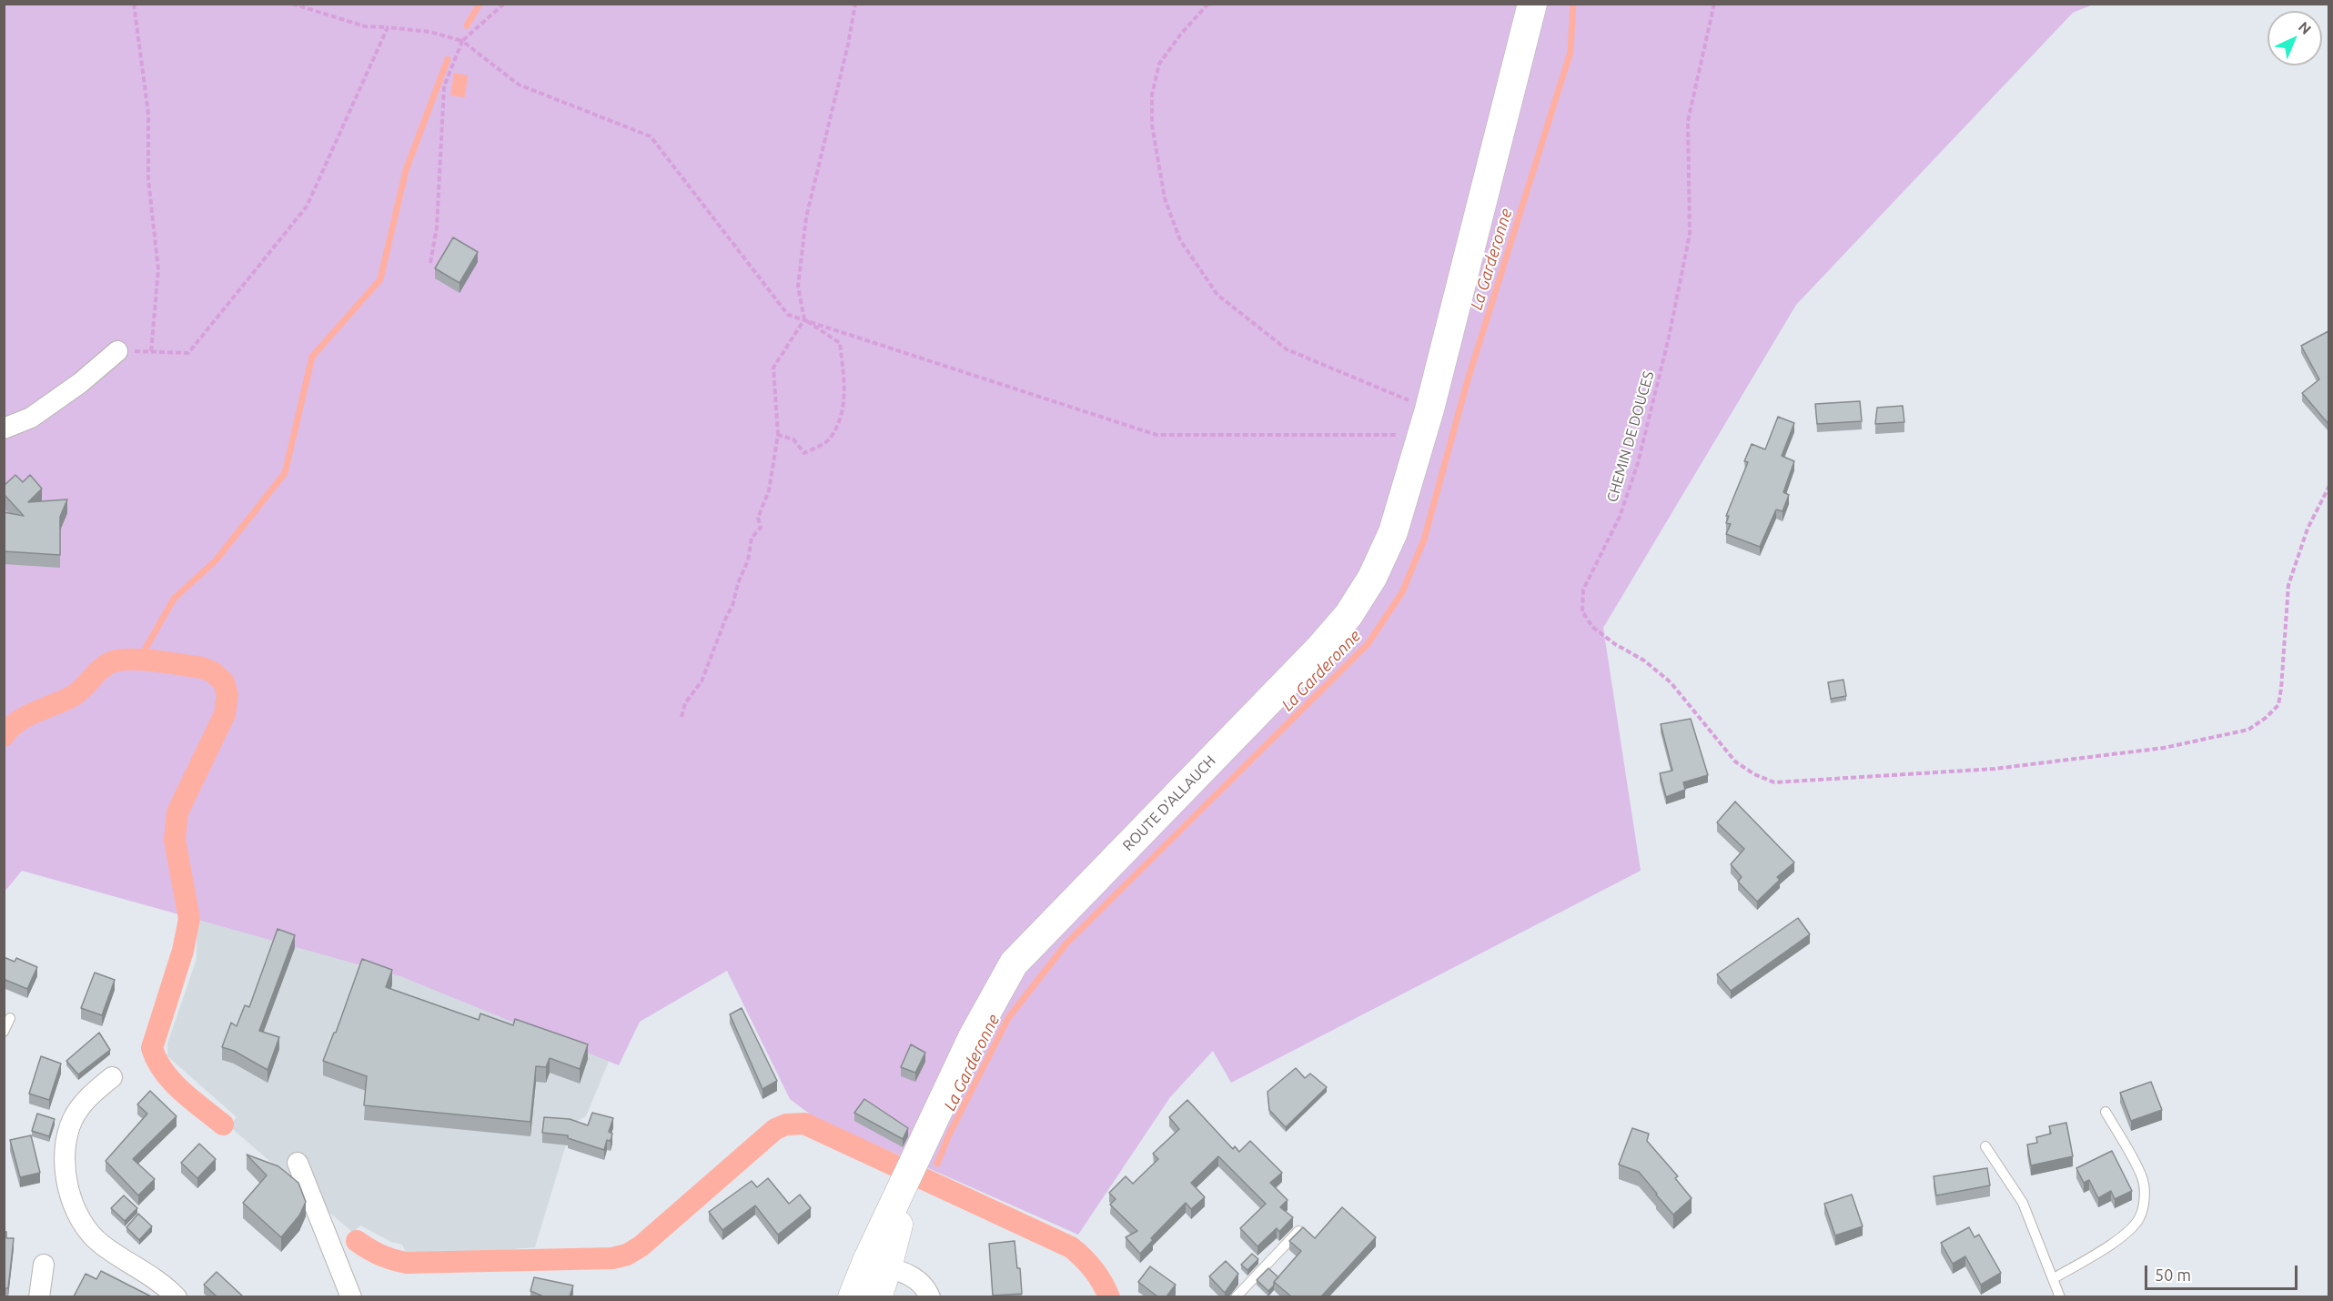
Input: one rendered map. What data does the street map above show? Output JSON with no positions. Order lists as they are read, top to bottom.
{
  "streets": {
    "main road": ["ROUTE D'ALLAUCH"],
    "path": ["CHEMIN DE DOUCES"]
  },
  "water": ["La Garderonne"],
  "scale_bar": "50 m",
  "north": "top right"
}
